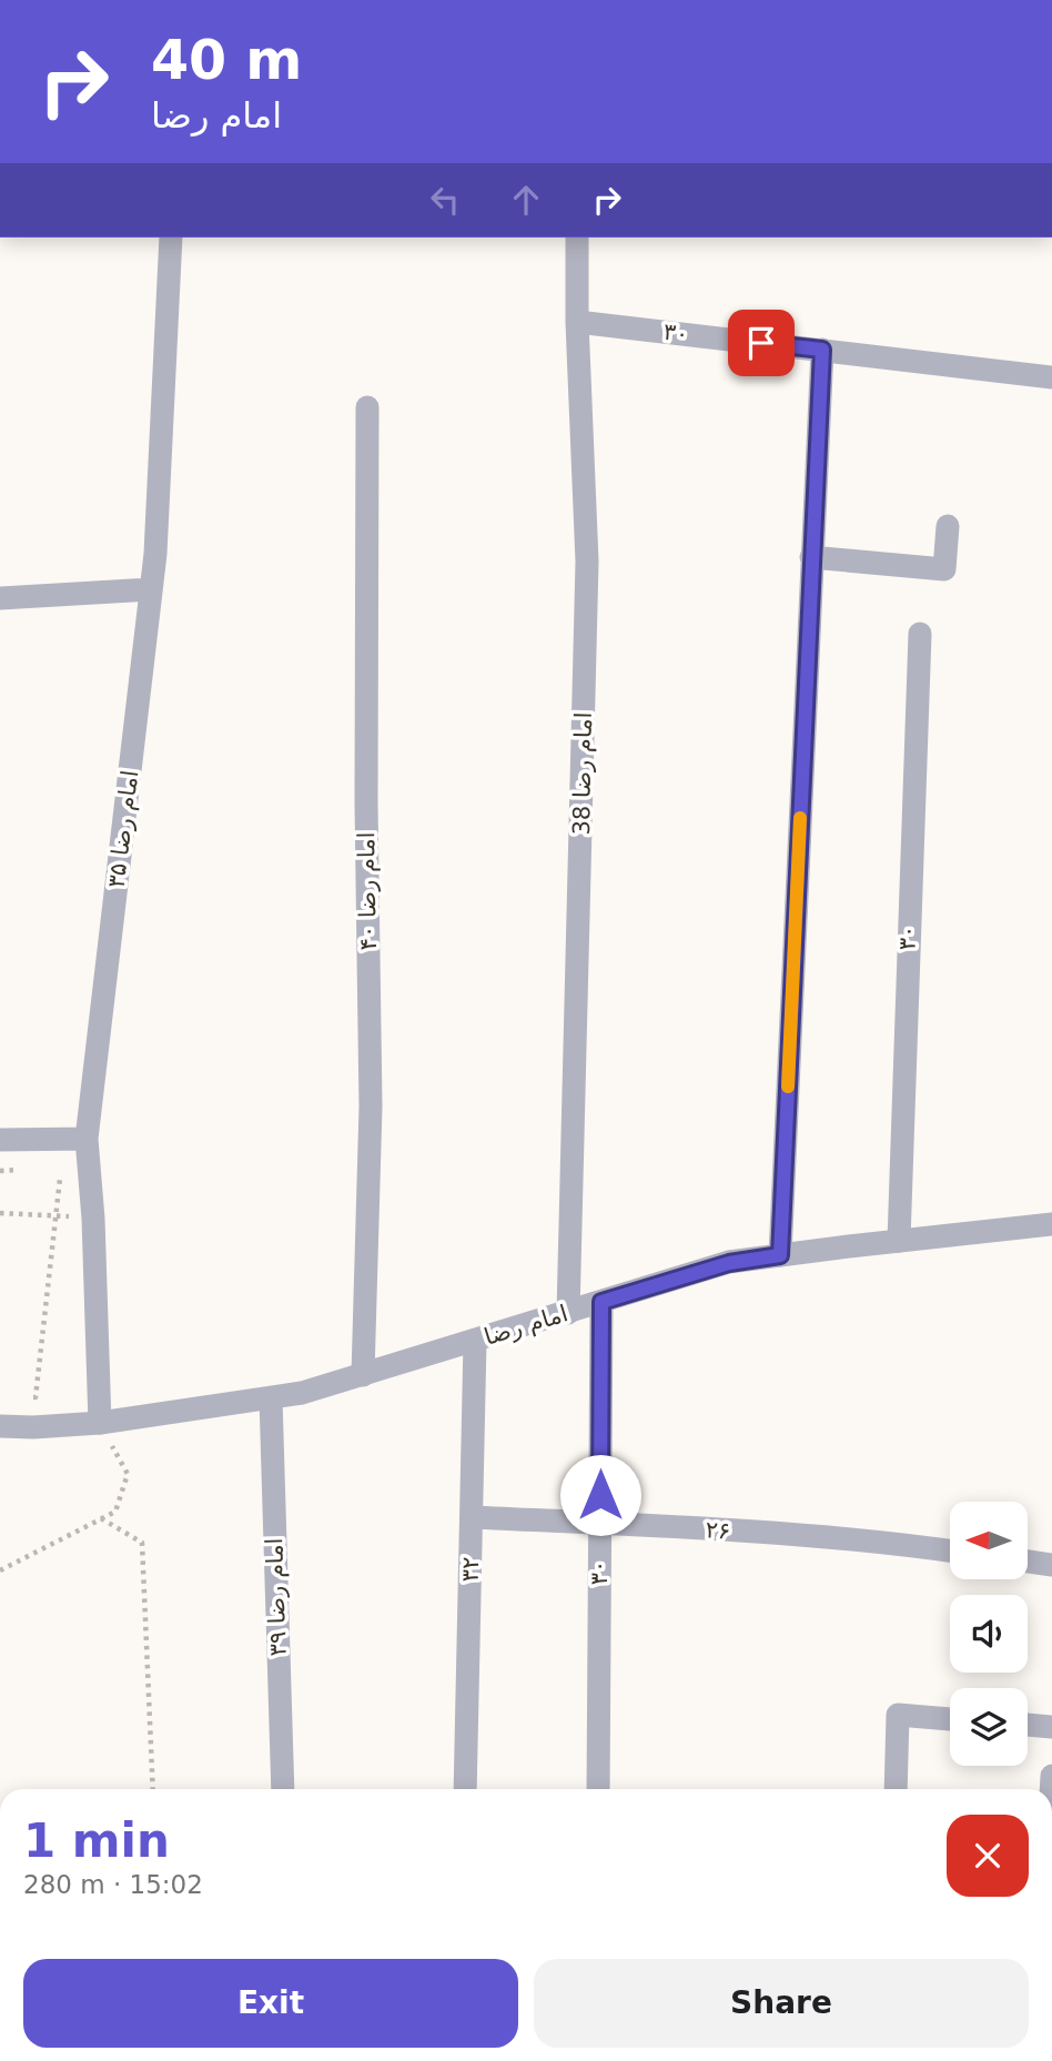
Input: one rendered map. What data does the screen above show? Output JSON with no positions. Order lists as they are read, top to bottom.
{
  "streets": {
    "street": [
      "۳۰",
      "امام رضا 38",
      "امام رضا ۳۵",
      "امام رضا ۴۰",
      "امام رضا",
      "۲۶",
      "۳۲",
      "امام رضا ۳۹"
    ]
  },
  "crossings": [
    ["۳۰", "امام رضا 38"],
    ["۳۰", "امام رضا"],
    ["۳۰", "۲۶"],
    ["امام رضا 38", "امام رضا"],
    ["امام رضا ۳۵", "امام رضا"],
    ["امام رضا ۴۰", "امام رضا"],
    ["امام رضا", "۳۲"],
    ["امام رضا", "امام رضا ۳۹"],
    ["۲۶", "۳۲"]
  ],
  "north": "left",
  "page": {
    "turn": ["40 m", "امام رضا"],
    "heading": ["1 min", "280 m · 15:02"],
    "buttons": ["Exit", "Share"]
  }
}
